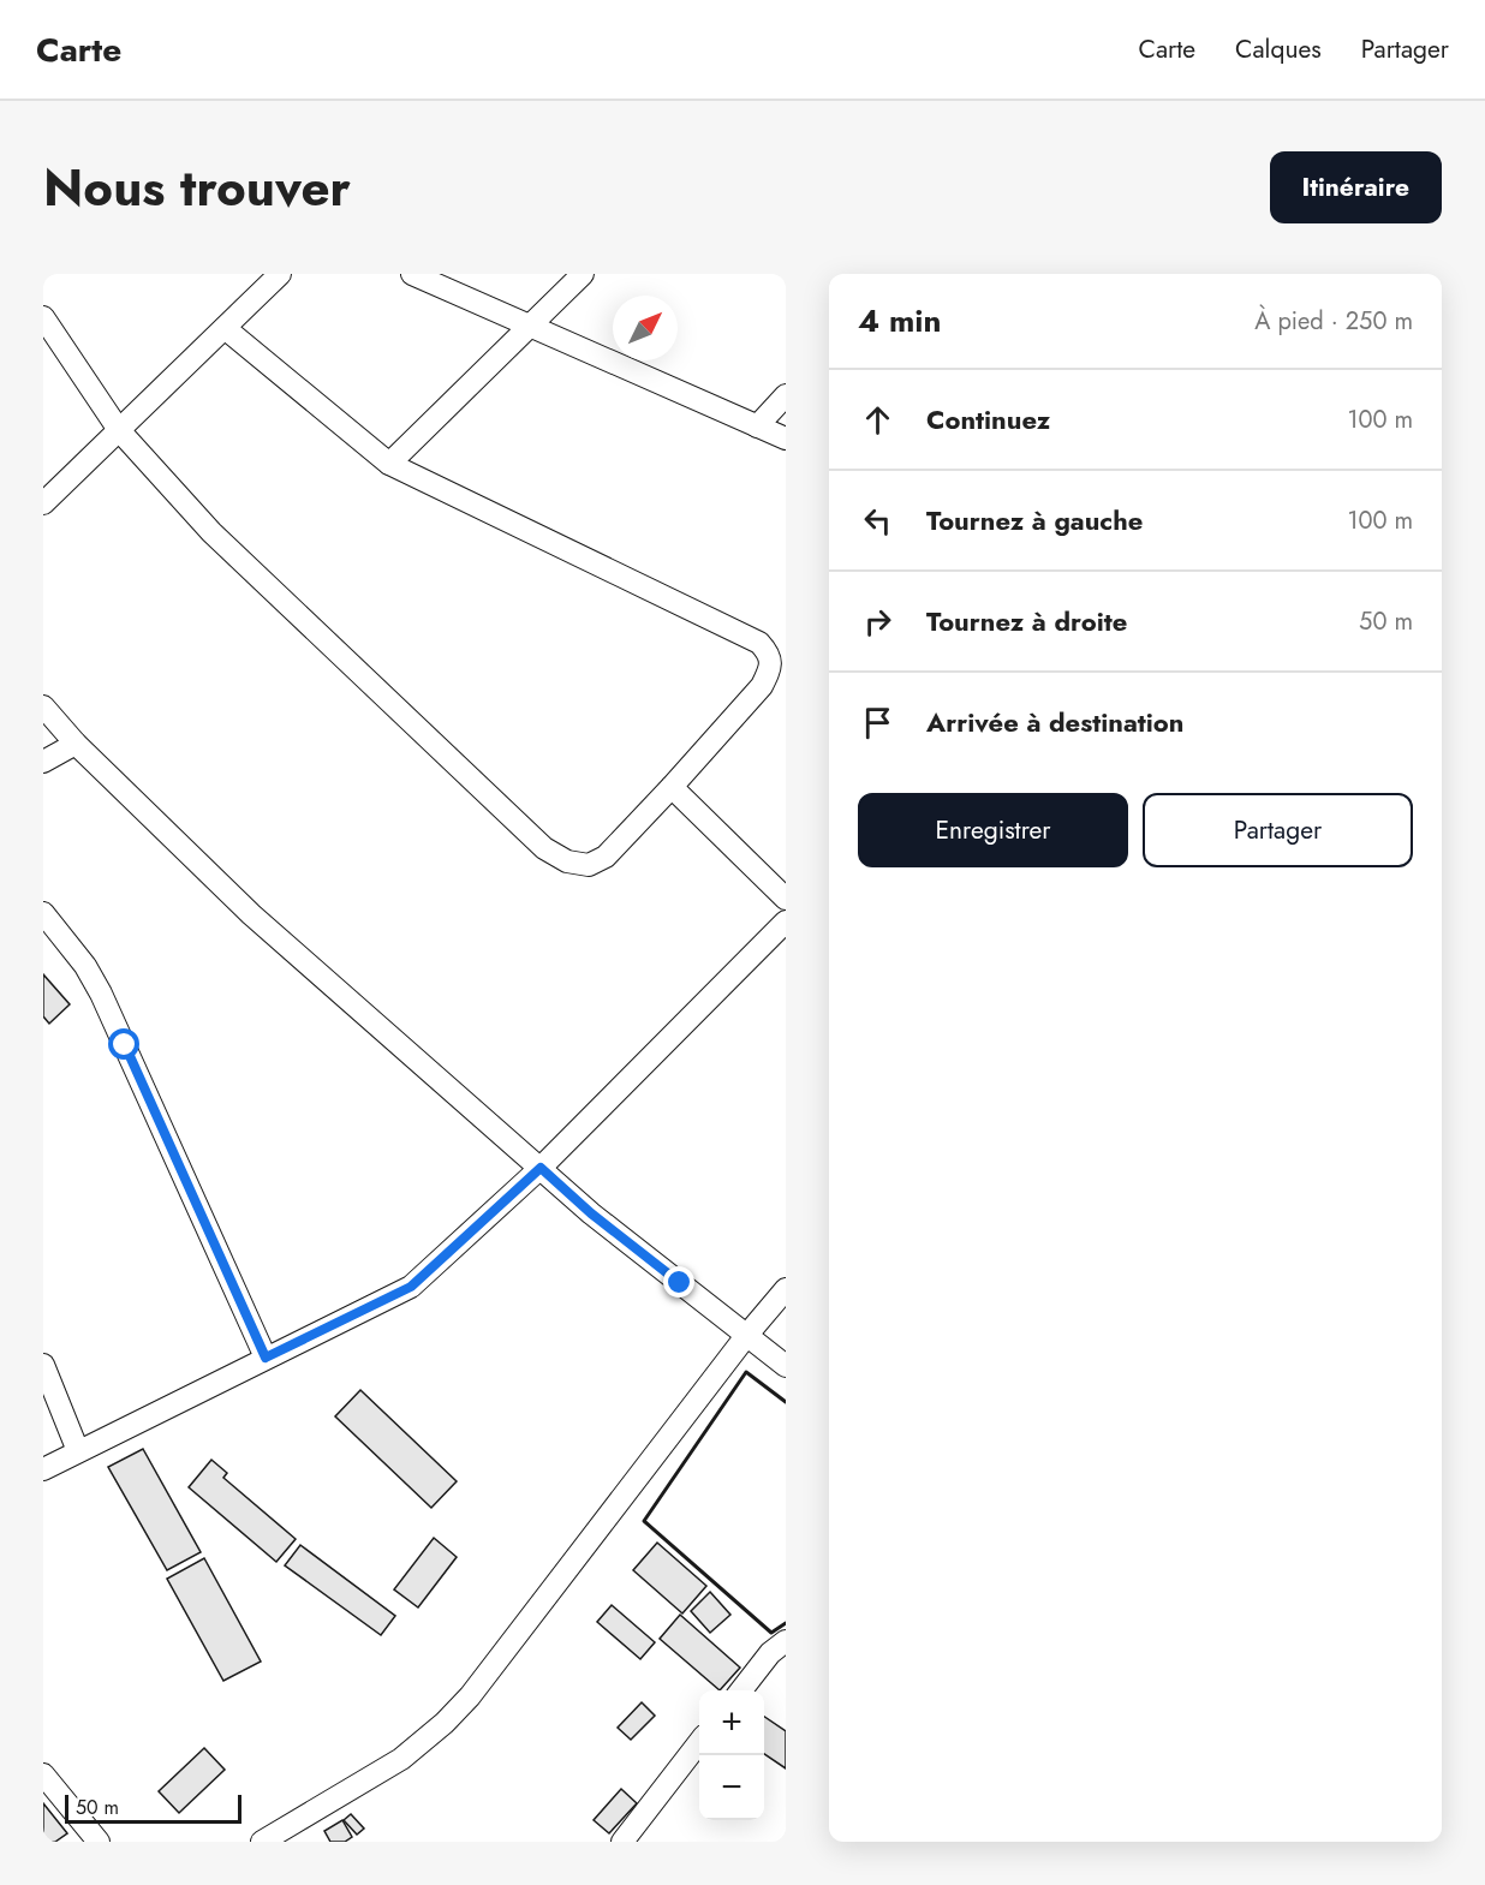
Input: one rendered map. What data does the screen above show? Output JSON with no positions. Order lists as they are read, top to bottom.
{
  "scale_bar": "50 m",
  "north": "top right",
  "page": {
    "header": "Carte",
    "nav": ["Carte", "Calques", "Partager"],
    "title": "Nous trouver",
    "buttons": [
      "Itinéraire",
      ["Enregistrer", "Partager"]
    ],
    "heading": ["4 min", "À pied · 250 m"],
    "list": [
      ["Continuez", "100 m"],
      ["Tournez à gauche", "100 m"],
      ["Tournez à droite", "50 m"],
      "Arrivée à destination"
    ],
    "map_buttons": ["+", "−"],
    "scale": "50 m"
  }
}
